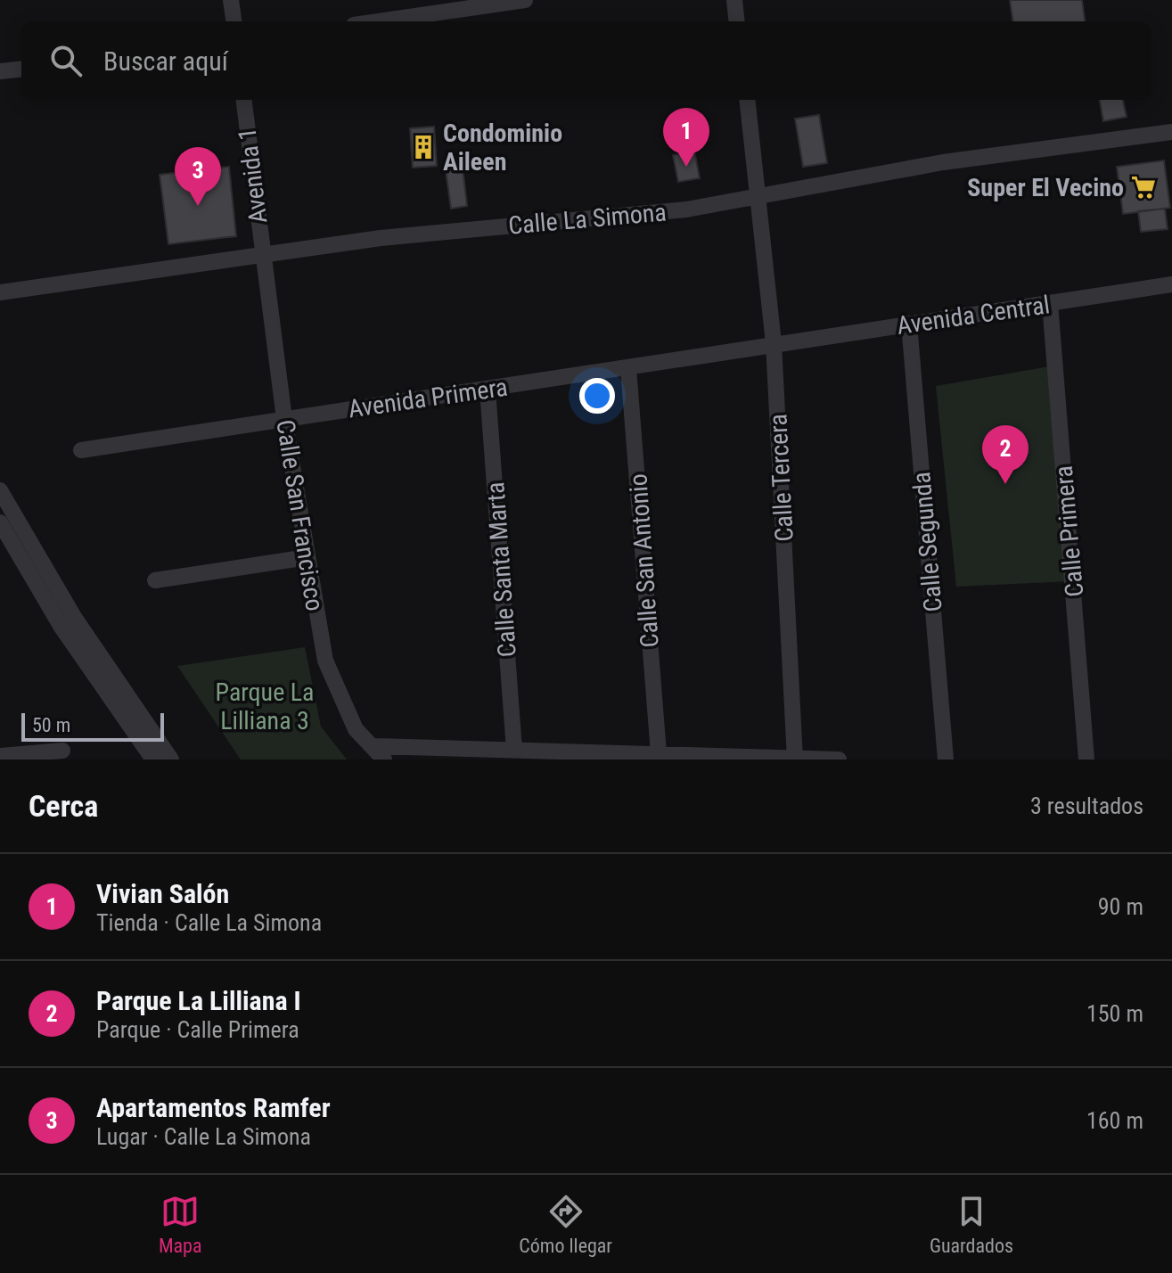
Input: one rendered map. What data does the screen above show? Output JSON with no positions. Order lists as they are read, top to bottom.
{
  "streets": {
    "street": [
      "Avenida 1",
      "Calle La Simona",
      "Avenida Central",
      "Avenida Primera",
      "Calle Tercera",
      "Calle San Francisco",
      "Calle Primera",
      "Calle Segunda",
      "Calle San Antonio",
      "Calle Santa Marta"
    ]
  },
  "crossings": [
    ["Avenida 1", "Calle La Simona"],
    ["Avenida 1", "Calle San Francisco"],
    ["Calle La Simona", "Calle Tercera"],
    ["Calle La Simona", "Calle San Francisco"],
    ["Avenida Central", "Avenida Primera"],
    ["Avenida Central", "Calle Tercera"],
    ["Avenida Central", "Calle Primera"],
    ["Avenida Central", "Calle Segunda"],
    ["Avenida Primera", "Calle Tercera"],
    ["Avenida Primera", "Calle San Francisco"],
    ["Avenida Primera", "Calle San Antonio"],
    ["Avenida Primera", "Calle Santa Marta"]
  ],
  "parks": ["Parque La Lilliana 3"],
  "places": {
    "building": ["Condominio Aileen"],
    "supermarket": ["Super El Vecino"]
  },
  "scale_bar": "50 m",
  "page": {
    "search": "Buscar aquí",
    "pins": ["1", "3", "2"],
    "scale": "50 m",
    "heading": ["Cerca", "3 resultados"],
    "list": [
      {
        "mark": "1",
        "name": "Vivian Salón",
        "note": "Tienda · Calle La Simona",
        "value": "90 m"
      },
      {
        "mark": "2",
        "name": "Parque La Lilliana I",
        "note": "Parque · Calle Primera",
        "value": "150 m"
      },
      {
        "mark": "3",
        "name": "Apartamentos Ramfer",
        "note": "Lugar · Calle La Simona",
        "value": "160 m"
      }
    ],
    "nav": ["Mapa", "Cómo llegar", "Guardados"]
  }
}
